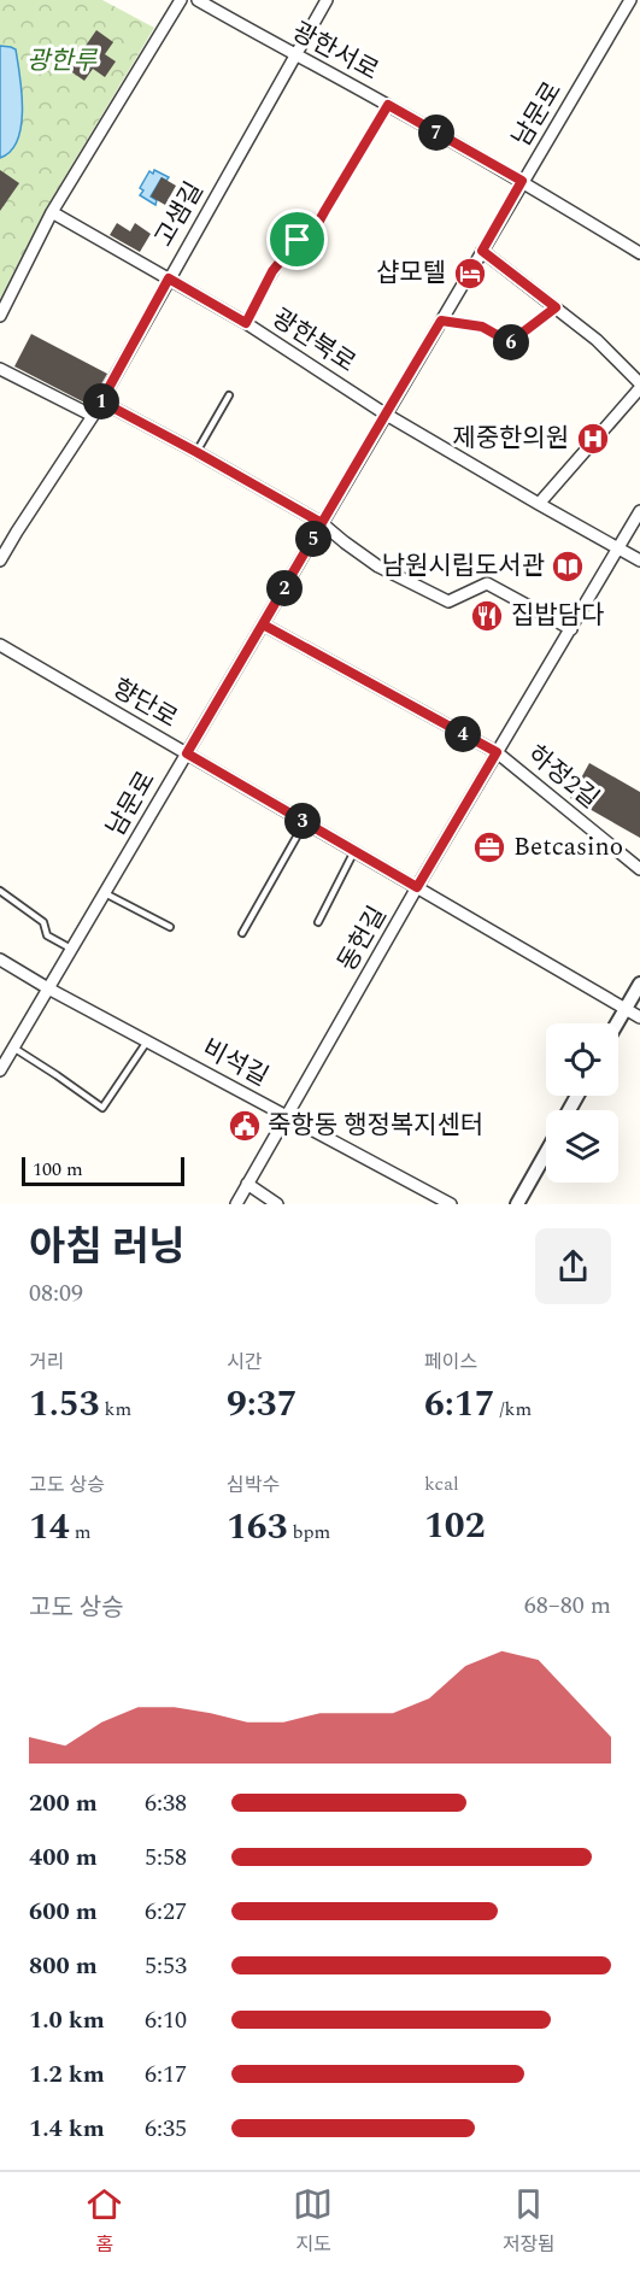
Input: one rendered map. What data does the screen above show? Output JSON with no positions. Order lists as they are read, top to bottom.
{
  "streets": {
    "street": [
      "광한서로",
      "남문로",
      "고샘길",
      "광한북로",
      "향단로",
      "하정2길",
      "동헌길",
      "비석길"
    ]
  },
  "crossings": [
    ["광한서로", "남문로"],
    ["광한서로", "고샘길"],
    ["남문로", "광한북로"],
    ["남문로", "향단로"],
    ["남문로", "하정2길"],
    ["남문로", "비석길"],
    ["고샘길", "광한북로"],
    ["광한북로", "동헌길"],
    ["향단로", "동헌길"],
    ["하정2길", "동헌길"],
    ["동헌길", "비석길"]
  ],
  "parks": ["광한루"],
  "places": {
    "hotel": ["샵모텔"],
    "hospital": ["제중한의원"],
    "library": ["남원시립도서관"],
    "restaurant": ["집밥담다"],
    "office": ["Betcasino"],
    "public building": ["죽항동 행정복지센터"]
  },
  "scale_bar": "100 m",
  "page": {
    "pins": [
      "7",
      "6",
      "1",
      "5",
      "2",
      "4",
      "3"
    ],
    "scale": "100 m",
    "heading": ["아침 러닝", "08:09"],
    "stats": [
      ["거리", "1.53 km"],
      ["시간", "9:37"],
      ["페이스", "6:17 /km"],
      ["고도 상승", "14 m"],
      ["심박수", "163 bpm"],
      ["kcal", "102"]
    ],
    "chart": ["고도 상승", "68–80 m"],
    "list": [
      {
        "name": "200 m",
        "note": "6:38"
      },
      {
        "name": "400 m",
        "note": "5:58"
      },
      {
        "name": "600 m",
        "note": "6:27"
      },
      {
        "name": "800 m",
        "note": "5:53"
      },
      {
        "name": "1.0 km",
        "note": "6:10"
      },
      {
        "name": "1.2 km",
        "note": "6:17"
      },
      {
        "name": "1.4 km",
        "note": "6:35"
      }
    ],
    "tabs": ["홈", "지도", "저장됨"]
  }
}
